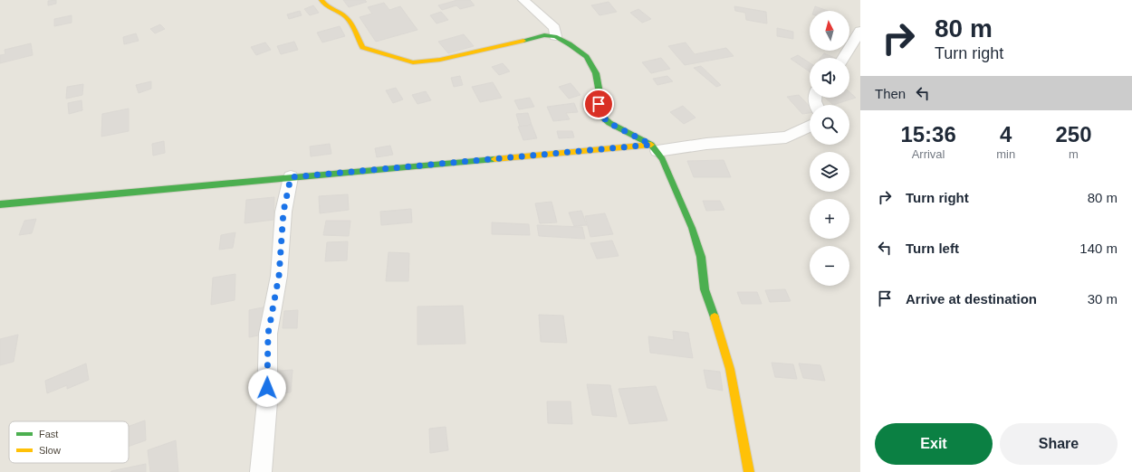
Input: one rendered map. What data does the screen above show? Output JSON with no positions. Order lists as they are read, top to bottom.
{
  "legend": ["Fast", "Slow"],
  "north": "top",
  "page": {
    "turn": ["80 m", "Turn right"],
    "map_buttons": ["+", "−"],
    "then": "Then",
    "eta": [
      "15:36",
      "Arrival",
      "4",
      "min",
      "250",
      "m"
    ],
    "list": [
      {
        "name": "Turn right",
        "value": "80 m"
      },
      {
        "name": "Turn left",
        "value": "140 m"
      },
      {
        "name": "Arrive at destination",
        "value": "30 m"
      }
    ],
    "buttons": ["Exit", "Share"]
  }
}
